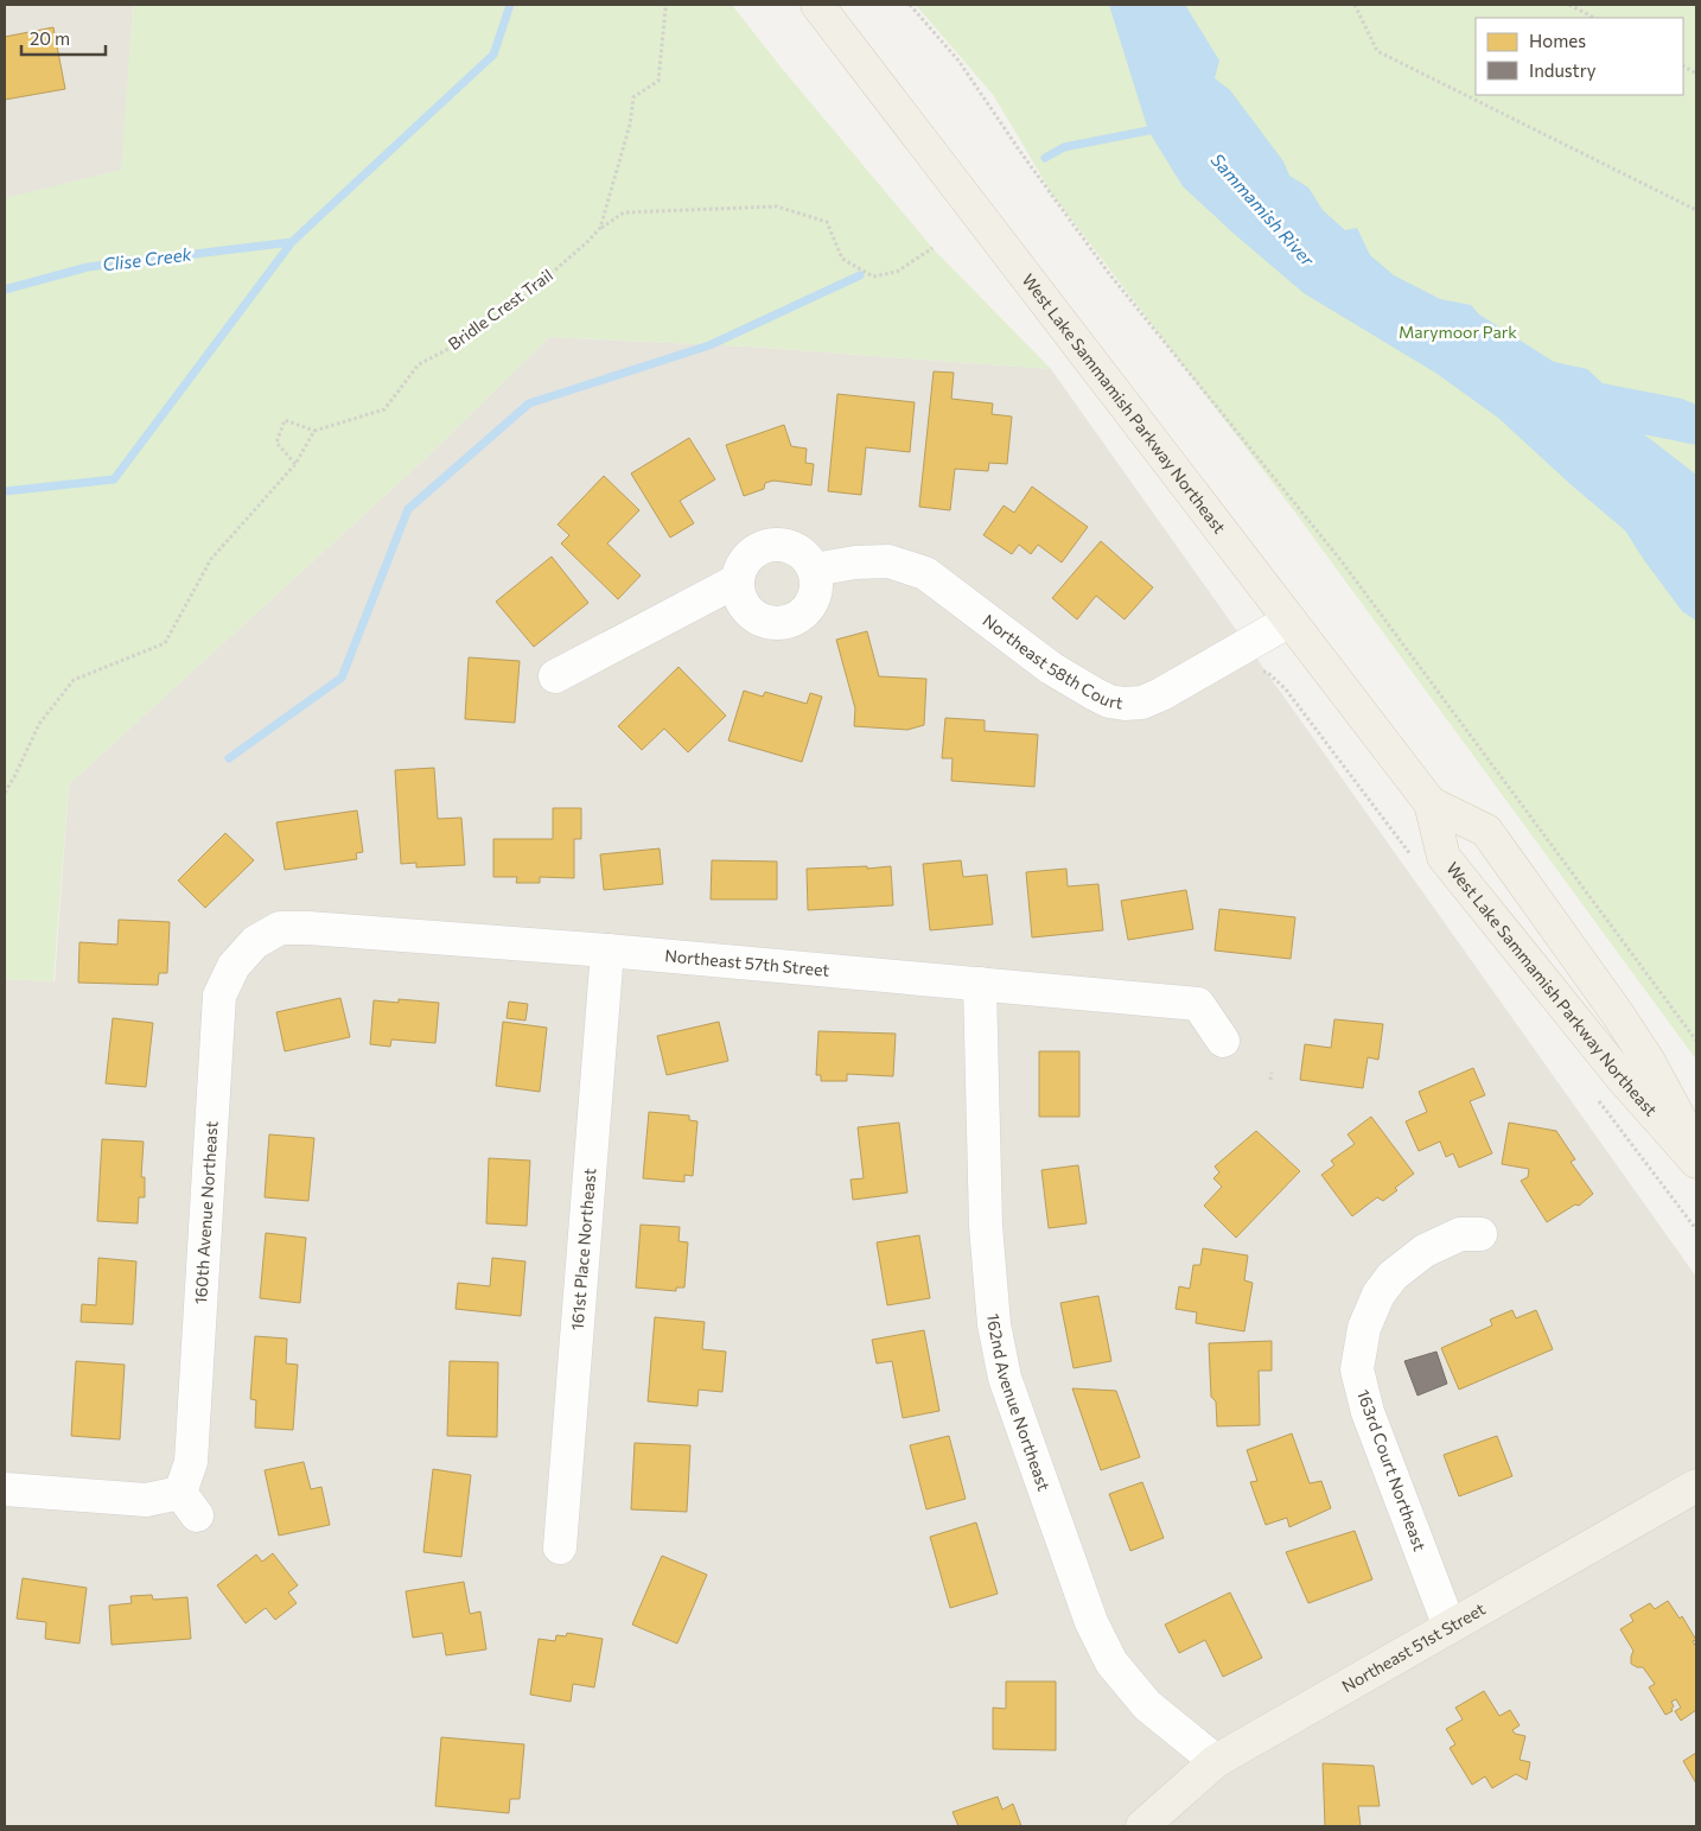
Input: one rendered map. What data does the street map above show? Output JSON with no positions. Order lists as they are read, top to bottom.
{
  "streets": {
    "main road": ["West Lake Sammamish Parkway Northeast", "Northeast 51st Street"],
    "street": [
      "Northeast 58th Court",
      "Northeast 57th Street",
      "160th Avenue Northeast",
      "161st Place Northeast",
      "162nd Avenue Northeast",
      "163rd Court Northeast"
    ],
    "path": ["Bridle Crest Trail"]
  },
  "crossings": [
    ["West Lake Sammamish Parkway Northeast", "Northeast 58th Court"],
    ["Northeast 57th Street", "160th Avenue Northeast"],
    ["Northeast 57th Street", "161st Place Northeast"],
    ["Northeast 57th Street", "162nd Avenue Northeast"],
    ["162nd Avenue Northeast", "Northeast 51st Street"],
    ["163rd Court Northeast", "Northeast 51st Street"]
  ],
  "water": ["Sammamish River", "Clise Creek"],
  "parks": ["Marymoor Park"],
  "legend": ["Homes", "Industry"],
  "scale_bar": "20 m"
}
